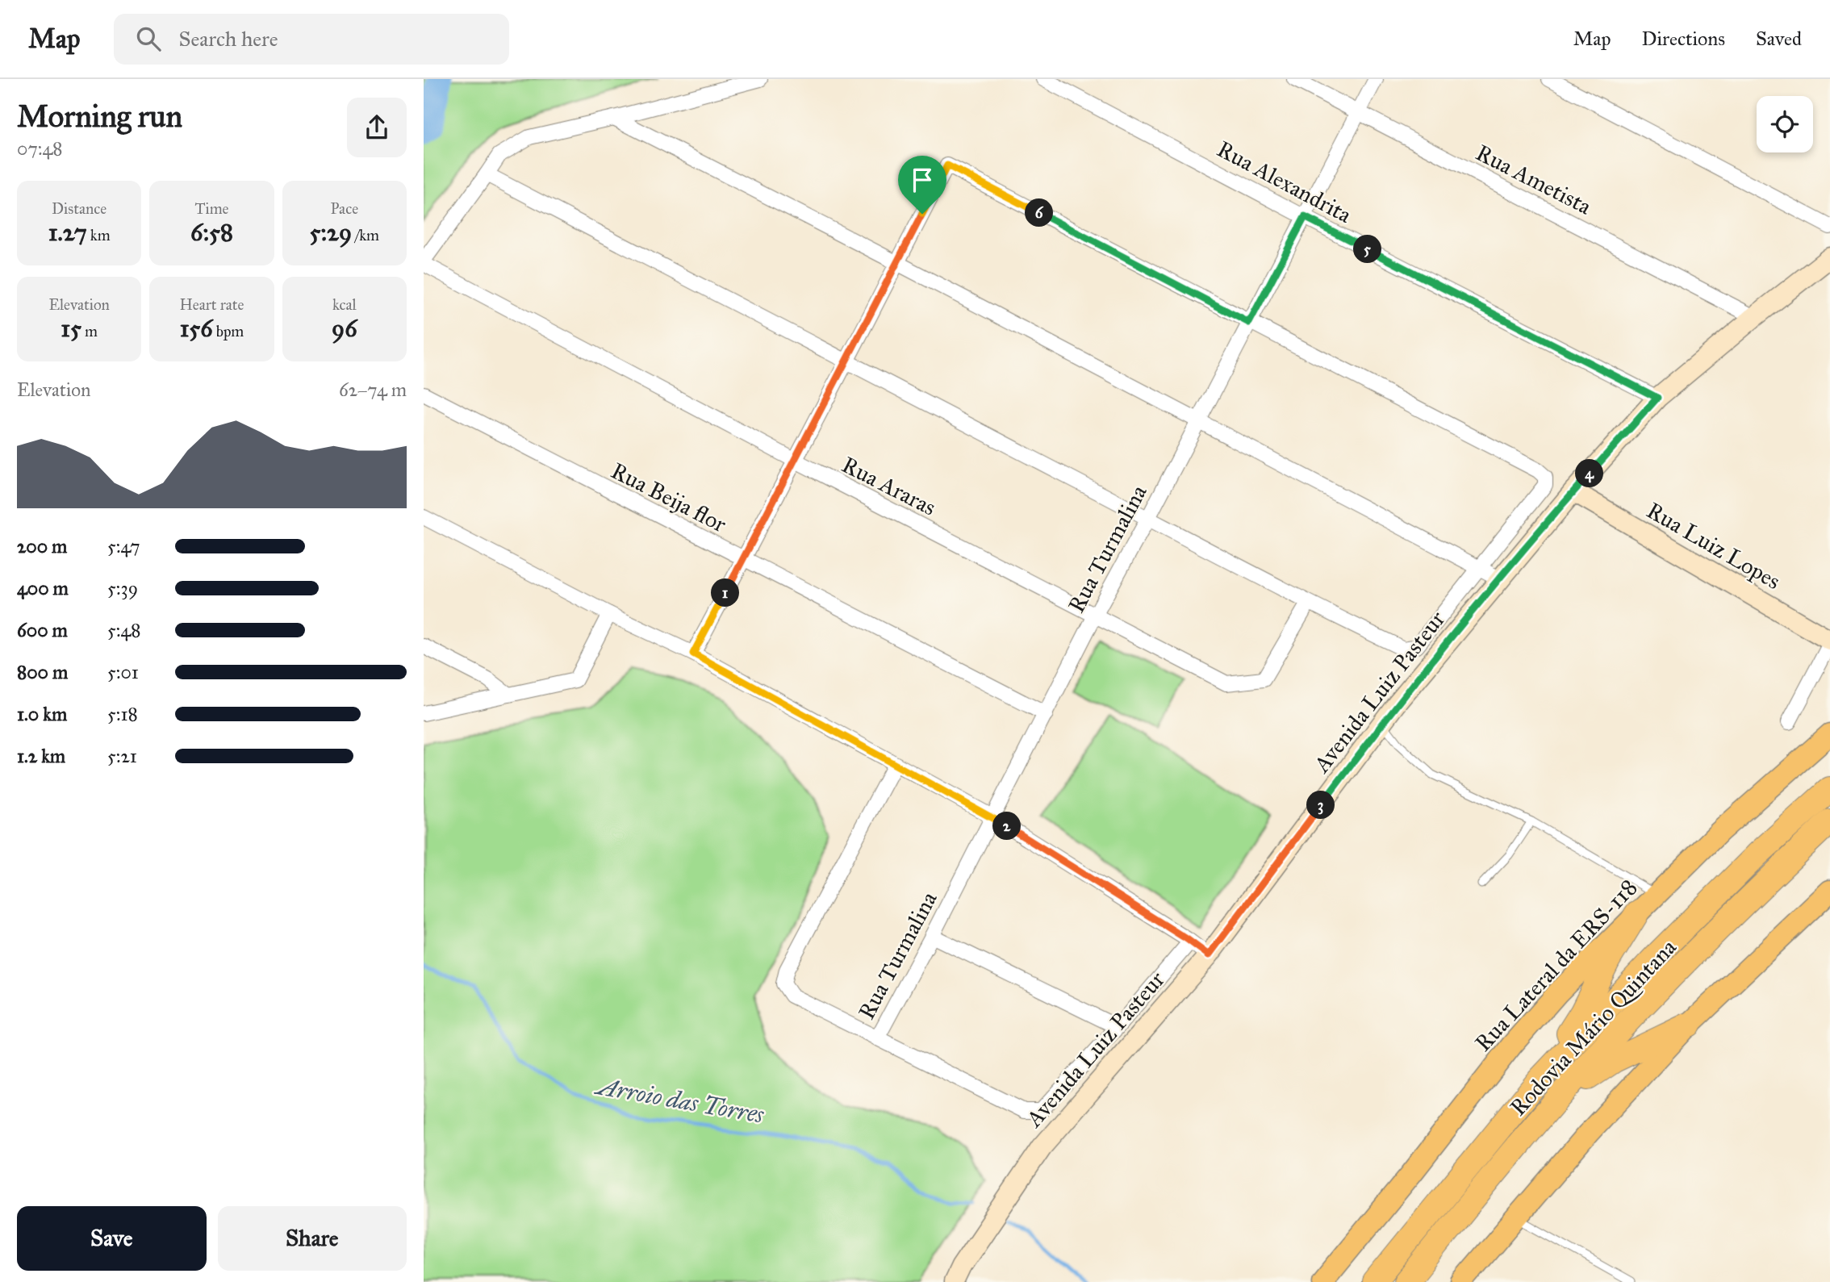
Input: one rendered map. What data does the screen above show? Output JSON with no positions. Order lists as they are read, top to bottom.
{
  "streets": {
    "highway": ["Rodovia Mário Quintana"],
    "main road": ["Rua Luiz Lopes", "Avenida Luiz Pasteur", "Rua Lateral da ERS-118"],
    "street": [
      "Rua Ametista",
      "Rua Alexandrita",
      "Rua Araras",
      "Rua Beija flor",
      "Rua Turmalina"
    ]
  },
  "crossings": [
    ["Rua Ametista", "Rua Turmalina"],
    ["Rua Ametista", "Avenida Luiz Pasteur"],
    ["Rua Alexandrita", "Rua Turmalina"],
    ["Rua Alexandrita", "Avenida Luiz Pasteur"],
    ["Rua Araras", "Rua Turmalina"],
    ["Rua Beija flor", "Rua Turmalina"],
    ["Rua Luiz Lopes", "Avenida Luiz Pasteur"]
  ],
  "water": ["Arroio das Torres"],
  "page": {
    "header": "Map",
    "search": "Search here",
    "nav": ["Map", "Directions", "Saved"],
    "heading": ["Morning run", "07:48"],
    "stats": [
      ["Distance", "1.27 km"],
      ["Time", "6:58"],
      ["Pace", "5:29 /km"],
      ["Elevation", "15 m"],
      ["Heart rate", "156 bpm"],
      ["kcal", "96"]
    ],
    "pins": [
      "6",
      "5",
      "4",
      "1",
      "3",
      "2"
    ],
    "chart": ["Elevation", "62–74 m"],
    "list": [
      {
        "name": "200 m",
        "note": "5:47"
      },
      {
        "name": "400 m",
        "note": "5:39"
      },
      {
        "name": "600 m",
        "note": "5:48"
      },
      {
        "name": "800 m",
        "note": "5:01"
      },
      {
        "name": "1.0 km",
        "note": "5:18"
      },
      {
        "name": "1.2 km",
        "note": "5:21"
      }
    ],
    "buttons": ["Save", "Share"]
  }
}
